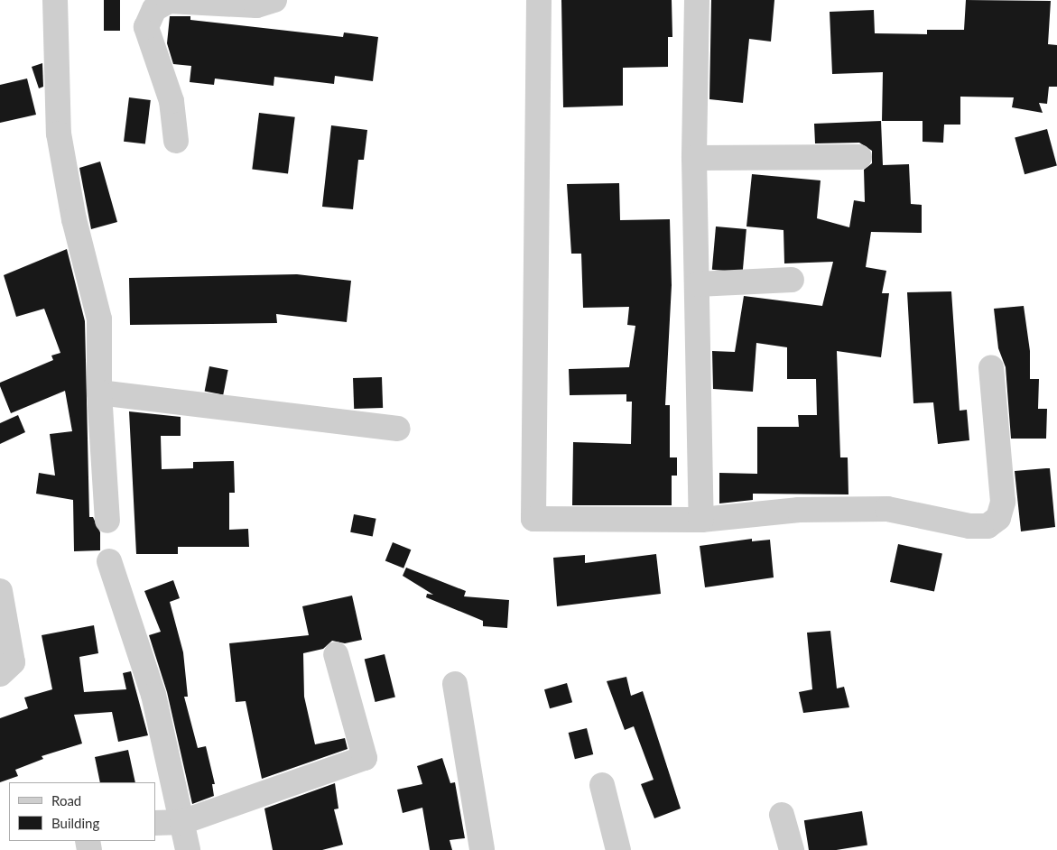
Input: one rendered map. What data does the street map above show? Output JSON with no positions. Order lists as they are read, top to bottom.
{
  "legend": ["Road", "Building"]
}
